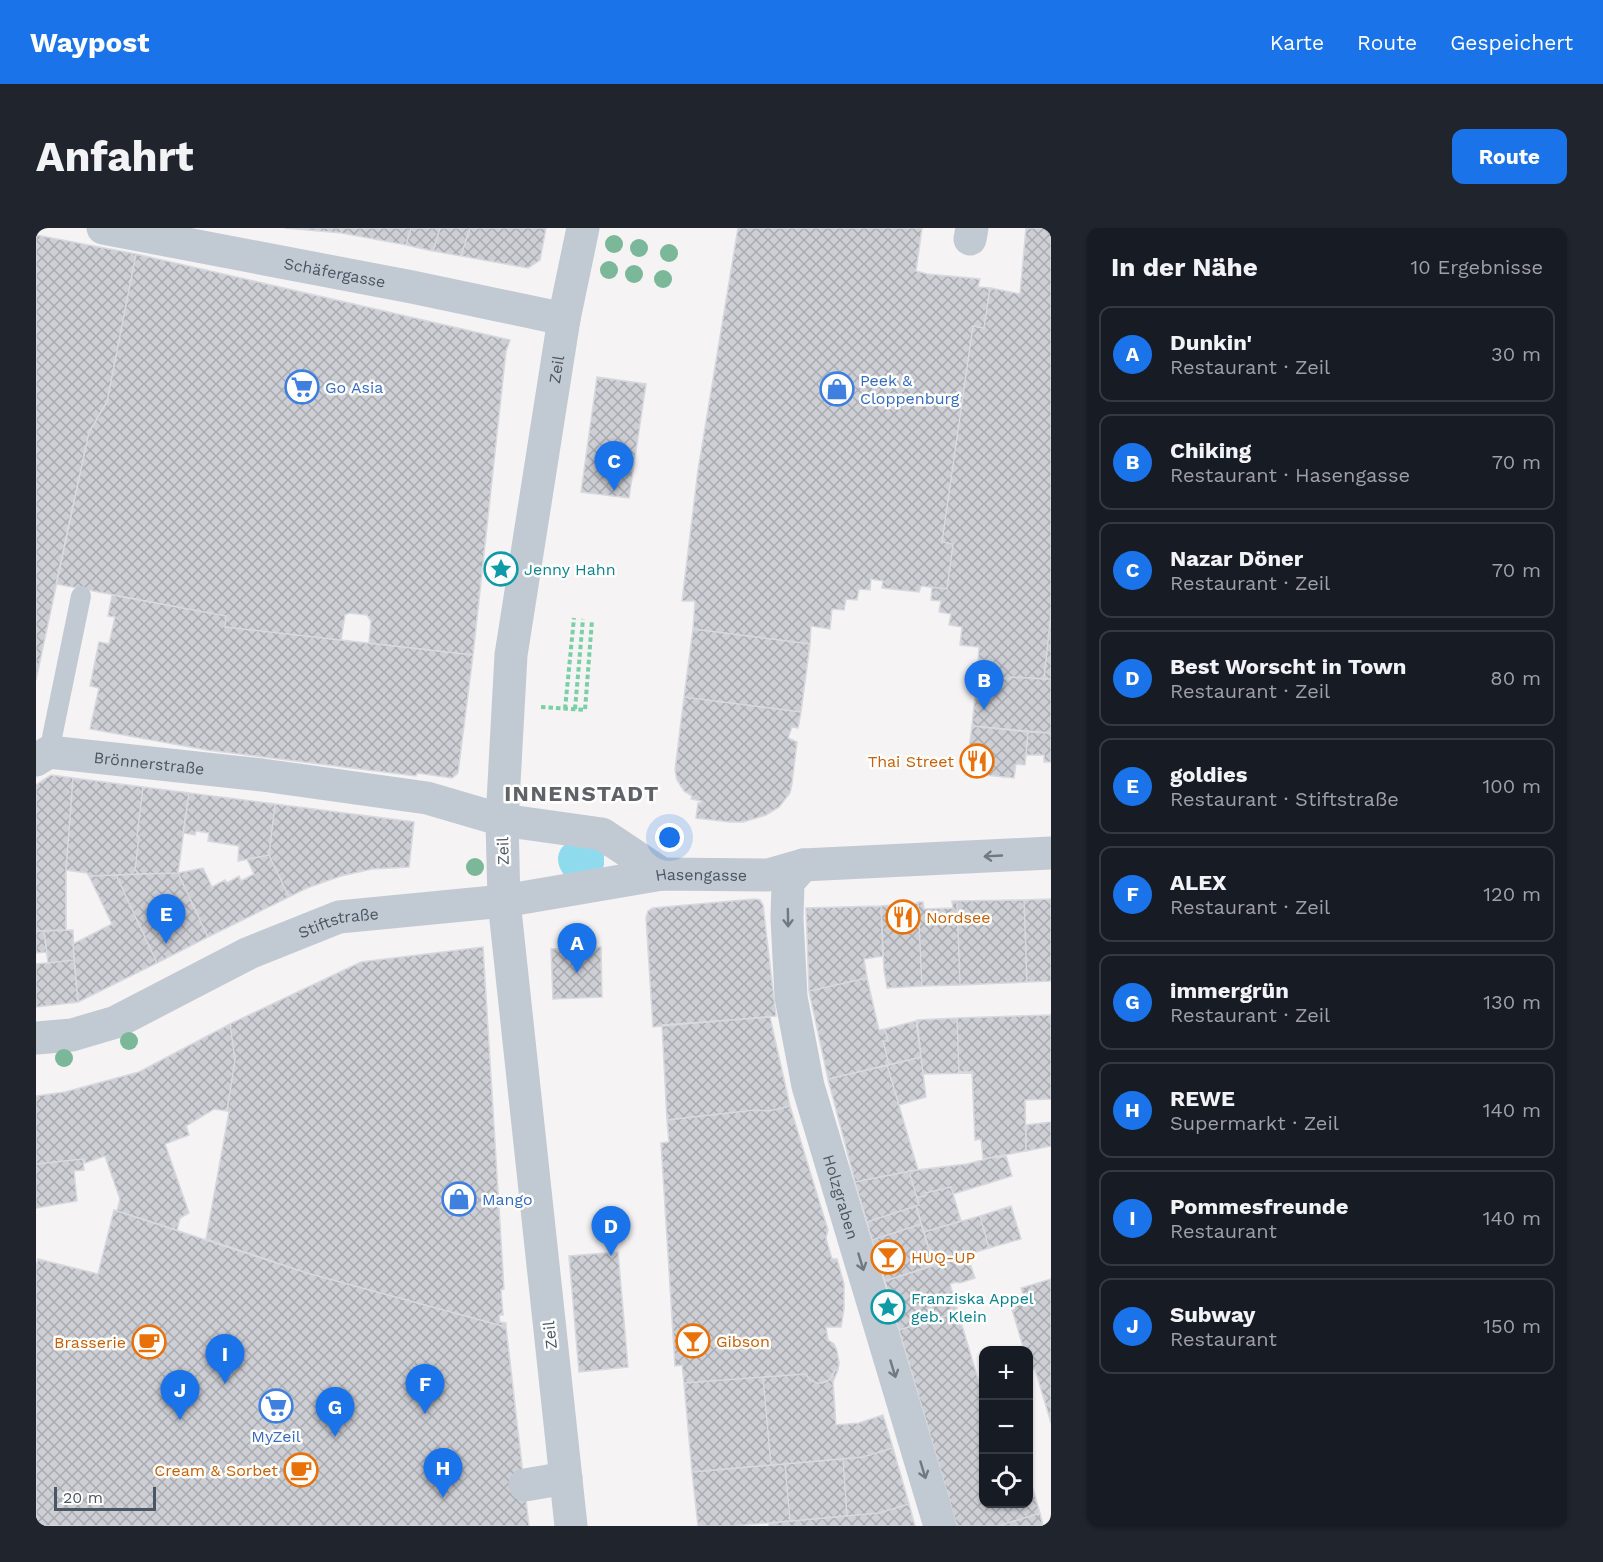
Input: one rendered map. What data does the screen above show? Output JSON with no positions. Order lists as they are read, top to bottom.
{
  "streets": {
    "street": [
      "Schäfergasse",
      "Zeil",
      "Brönnerstraße",
      "Hasengasse",
      "Stiftstraße",
      "Holzgraben"
    ]
  },
  "crossings": [
    ["Schäfergasse", "Zeil"],
    ["Zeil", "Hasengasse"],
    ["Zeil", "Stiftstraße"],
    ["Brönnerstraße", "Hasengasse"],
    ["Hasengasse", "Stiftstraße"],
    ["Hasengasse", "Holzgraben"]
  ],
  "one_way": ["Holzgraben"],
  "districts": ["INNENSTADT"],
  "places": {
    "supermarket": ["Go Asia", "MyZeil"],
    "shop": ["Peek & Cloppenburg", "Mango"],
    "place": ["Jenny Hahn", "Franziska Appel geb. Klein"],
    "restaurant": ["Thai Street", "Nordsee"],
    "bar": ["HUQ-UP", "Gibson"],
    "cafe": ["Brasserie", "Cream & Sorbet"]
  },
  "scale_bar": "20 m",
  "page": {
    "header": "Waypost",
    "nav": ["Karte", "Route", "Gespeichert"],
    "buttons": "Route",
    "title": "Anfahrt",
    "heading": ["In der Nähe", "10 Ergebnisse"],
    "list": [
      {
        "mark": "A",
        "name": "Dunkin'",
        "note": "Restaurant · Zeil",
        "value": "30 m"
      },
      {
        "mark": "B",
        "name": "Chiking",
        "note": "Restaurant · Hasengasse",
        "value": "70 m"
      },
      {
        "mark": "C",
        "name": "Nazar Döner",
        "note": "Restaurant · Zeil",
        "value": "70 m"
      },
      {
        "mark": "D",
        "name": "Best Worscht in Town",
        "note": "Restaurant · Zeil",
        "value": "80 m"
      },
      {
        "mark": "E",
        "name": "goldies",
        "note": "Restaurant · Stiftstraße",
        "value": "100 m"
      },
      {
        "mark": "F",
        "name": "ALEX",
        "note": "Restaurant · Zeil",
        "value": "120 m"
      },
      {
        "mark": "G",
        "name": "immergrün",
        "note": "Restaurant · Zeil",
        "value": "130 m"
      },
      {
        "mark": "H",
        "name": "REWE",
        "note": "Supermarkt · Zeil",
        "value": "140 m"
      },
      {
        "mark": "I",
        "name": "Pommesfreunde",
        "note": "Restaurant",
        "value": "140 m"
      },
      {
        "mark": "J",
        "name": "Subway",
        "note": "Restaurant",
        "value": "150 m"
      }
    ],
    "pins": [
      "C",
      "B",
      "E",
      "A",
      "D",
      "I",
      "F",
      "J",
      "G",
      "H"
    ],
    "map_buttons": ["+", "−"],
    "scale": "20 m"
  }
}
